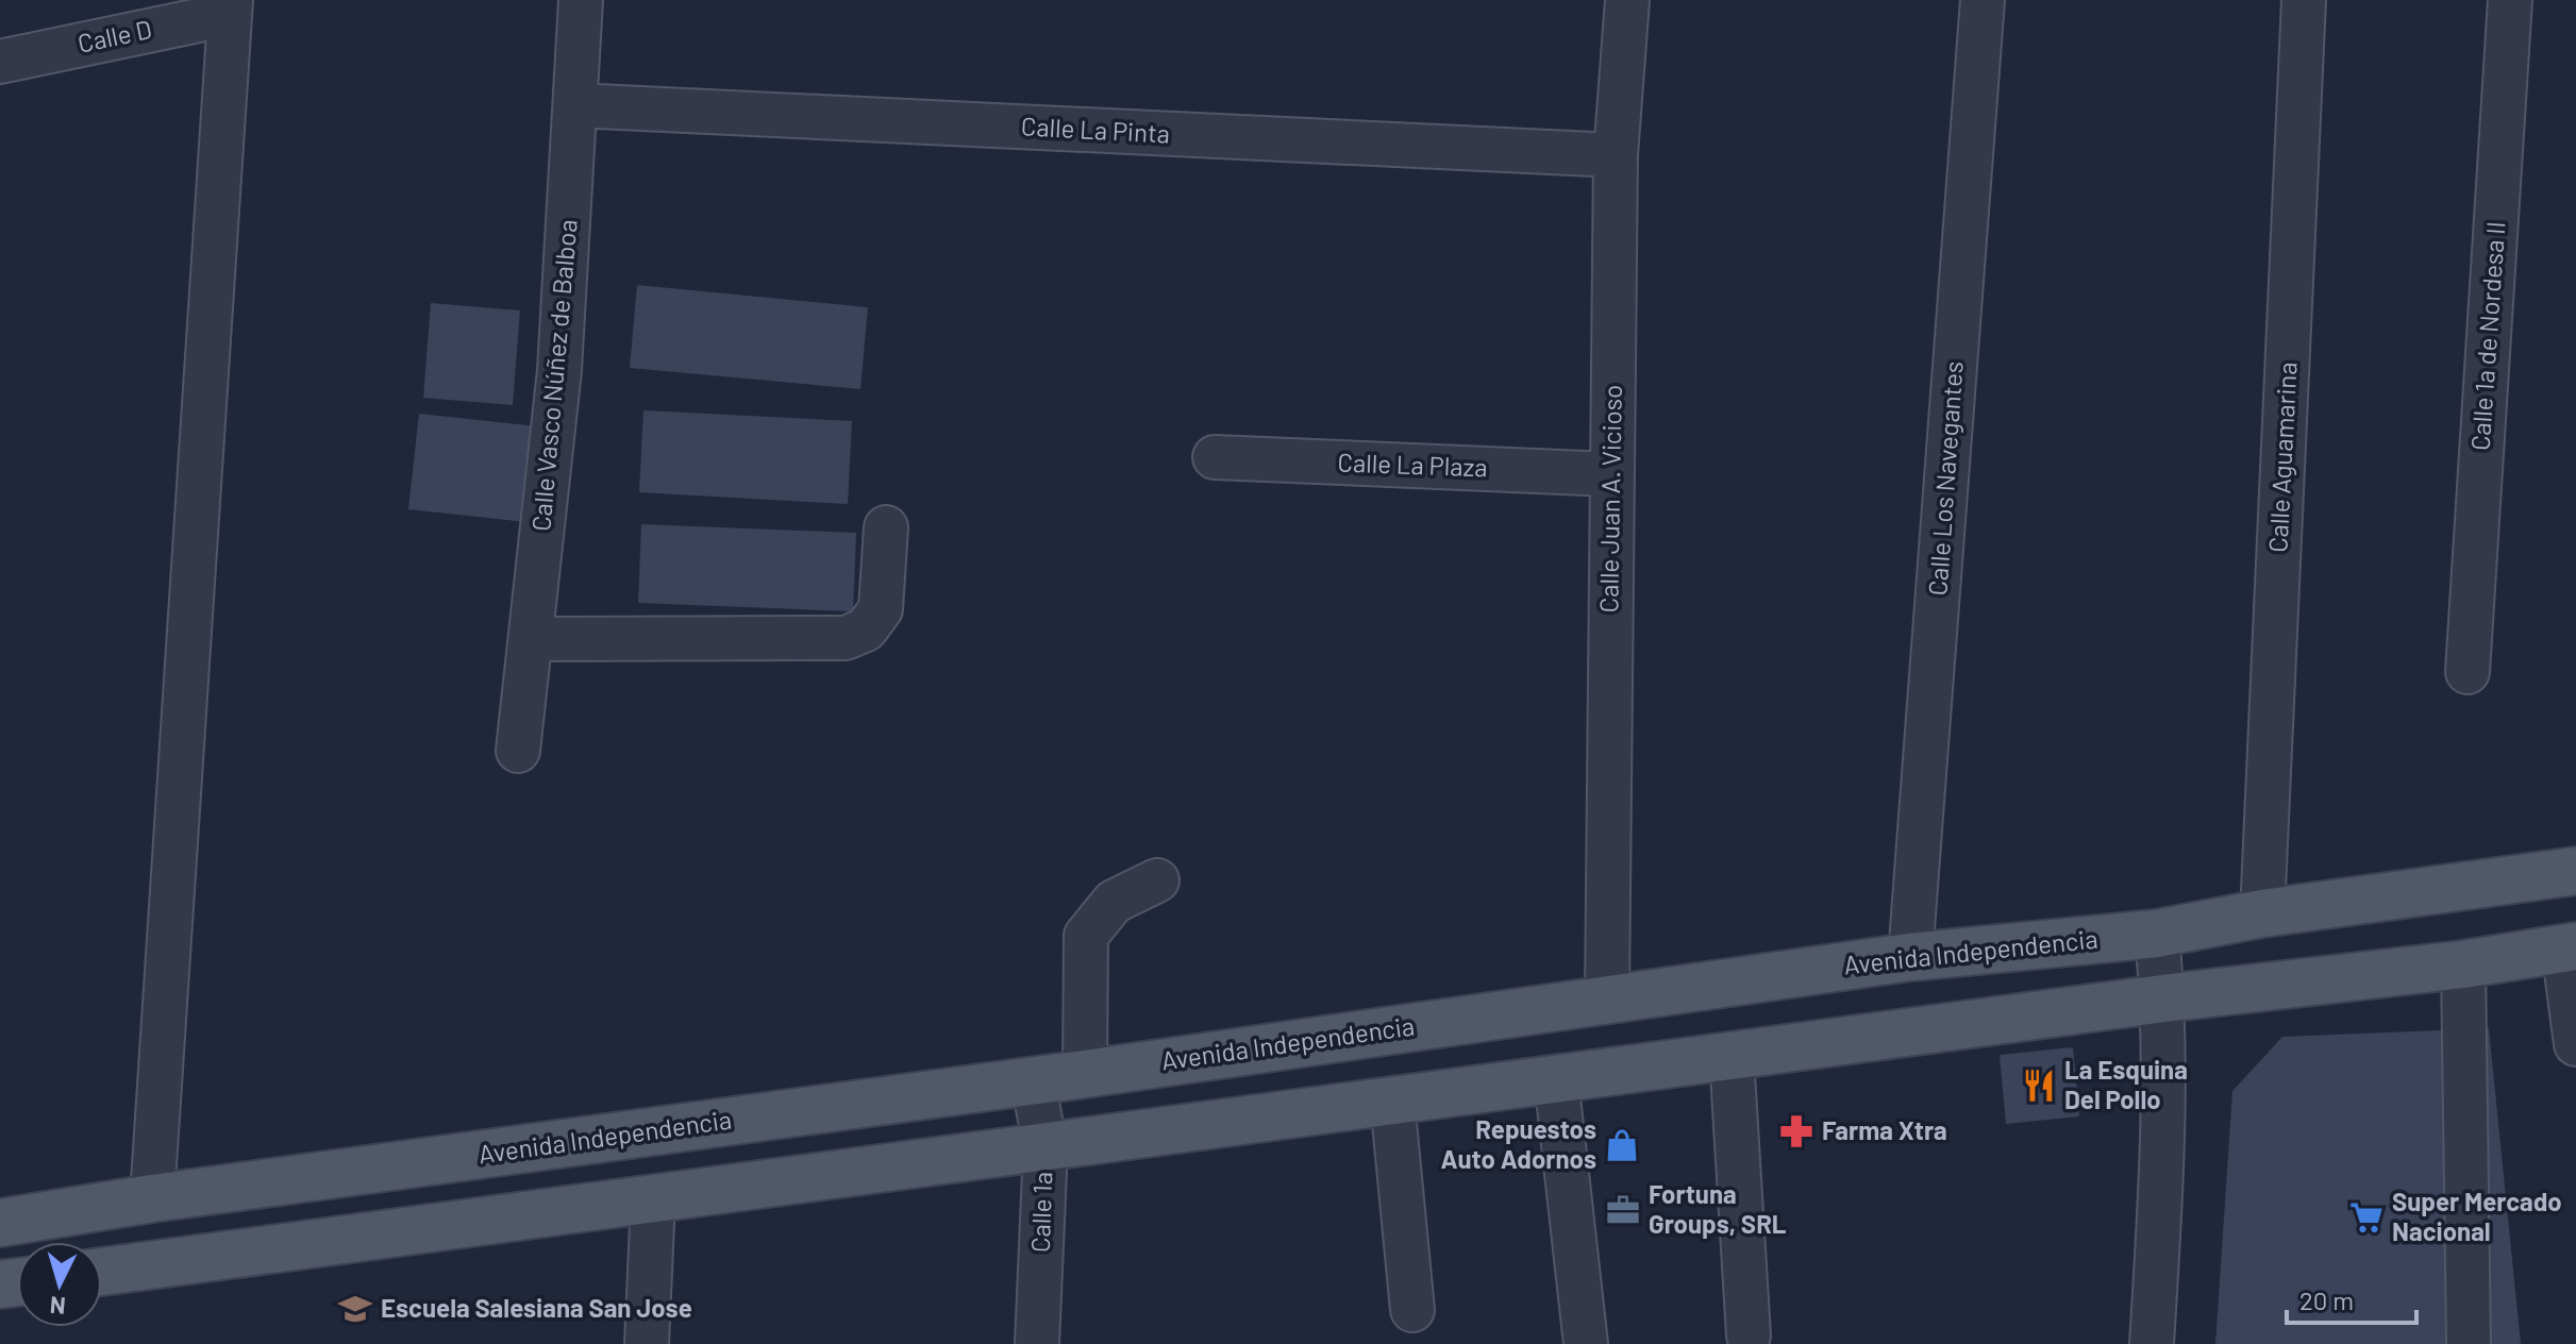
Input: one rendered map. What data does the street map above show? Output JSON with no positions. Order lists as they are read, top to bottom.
{
  "streets": {
    "main road": ["Avenida Independencia"],
    "street": [
      "Calle D",
      "Calle La Pinta",
      "Calle 1a de Nordesa II",
      "Calle Vasco Núñez de Balboa",
      "Calle Aguamarina",
      "Calle La Plaza",
      "Calle Los Navegantes",
      "Calle Juan A. Vicioso",
      "Calle 1a"
    ]
  },
  "crossings": [
    ["Calle La Pinta", "Calle Vasco Núñez de Balboa"],
    ["Calle La Pinta", "Calle Juan A. Vicioso"],
    ["Calle Aguamarina", "Avenida Independencia"],
    ["Calle La Plaza", "Calle Juan A. Vicioso"],
    ["Calle Los Navegantes", "Avenida Independencia"],
    ["Calle Juan A. Vicioso", "Avenida Independencia"],
    ["Avenida Independencia", "Calle 1a"]
  ],
  "places": {
    "restaurant": ["La Esquina Del Pollo"],
    "pharmacy": ["Farma Xtra"],
    "shop": ["Repuestos Auto Adornos"],
    "office": ["Fortuna Groups, SRL"],
    "supermarket": ["Super Mercado Nacional"],
    "school or university": ["Escuela Salesiana San Jose"]
  },
  "scale_bar": "20 m",
  "north": "bottom"
}
